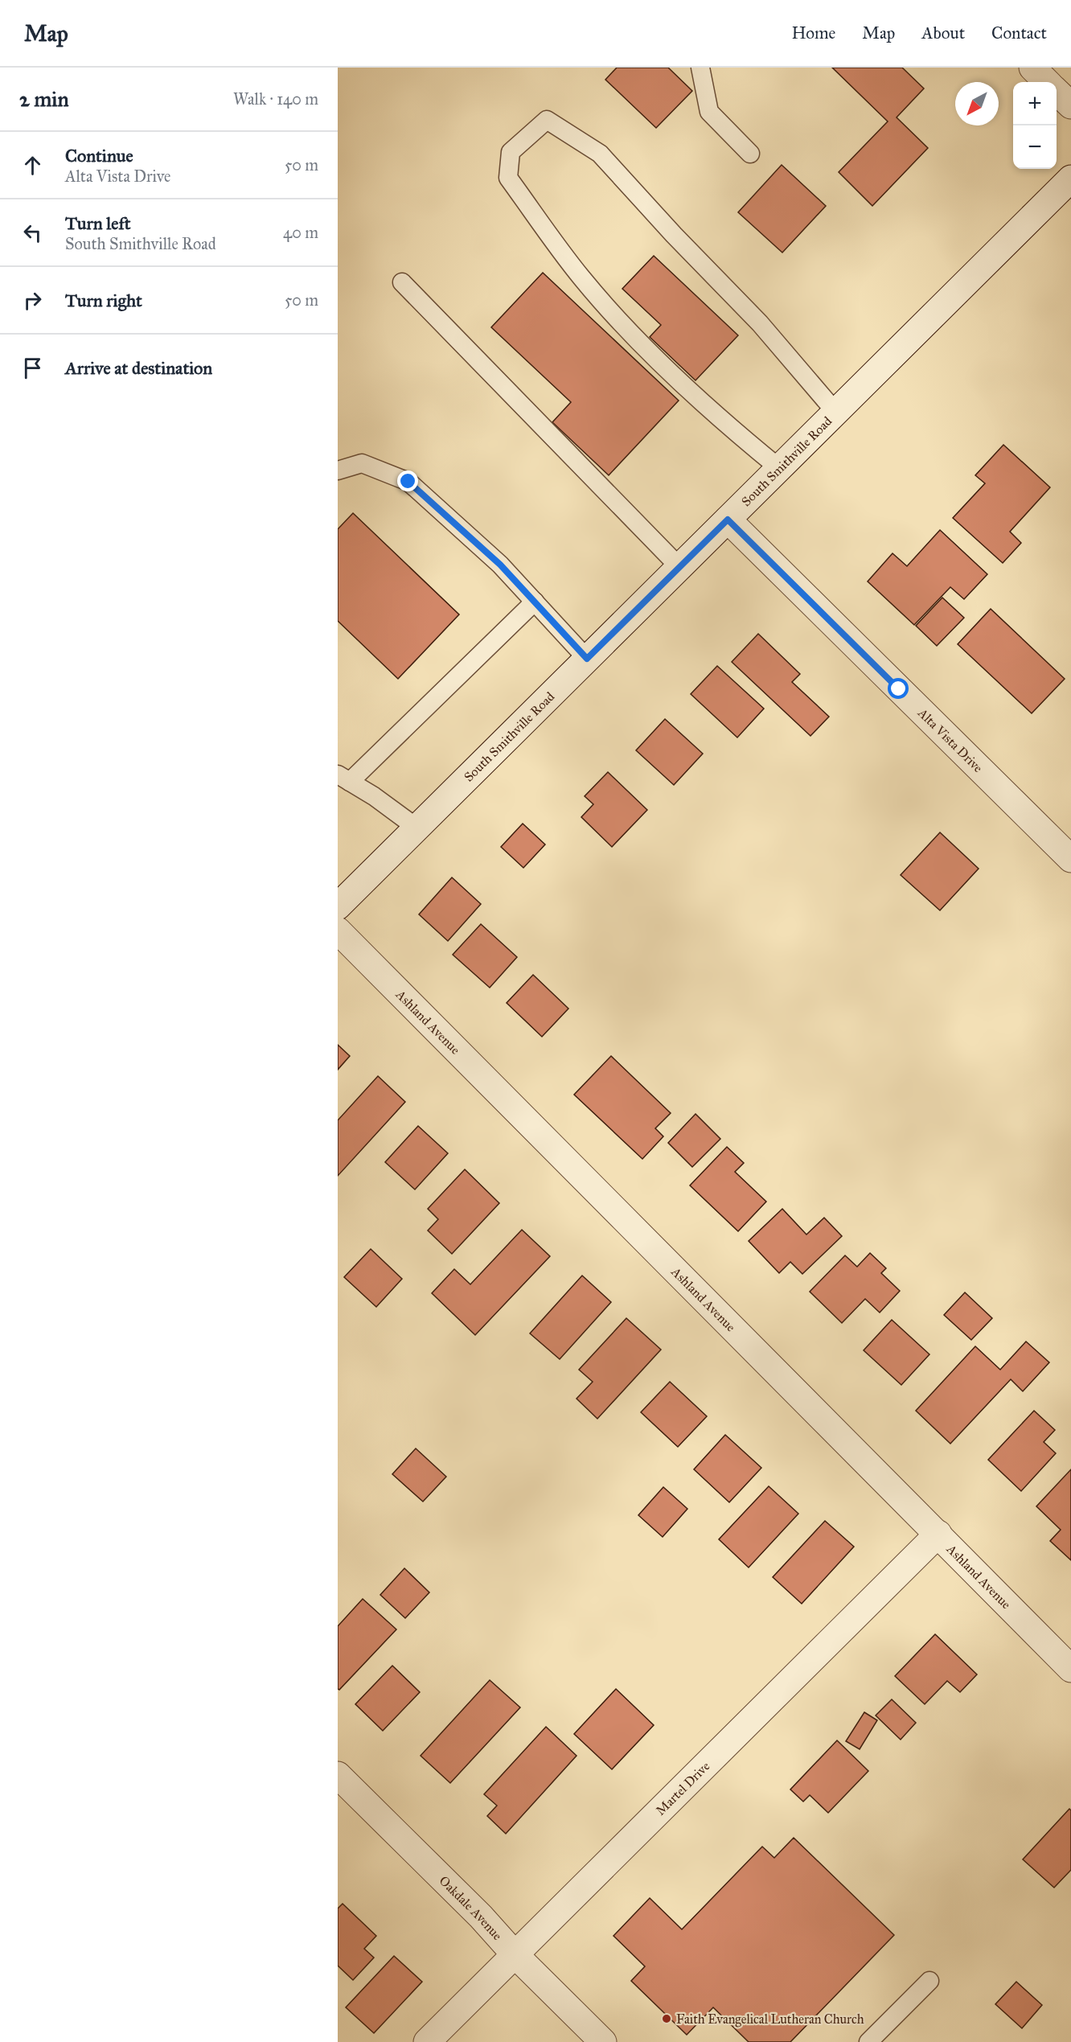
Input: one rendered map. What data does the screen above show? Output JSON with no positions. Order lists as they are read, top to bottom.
{
  "streets": {
    "street": [
      "South Smithville Road",
      "Alta Vista Drive",
      "Ashland Avenue",
      "Martel Drive",
      "Oakdale Avenue"
    ]
  },
  "crossings": [
    ["South Smithville Road", "Alta Vista Drive"],
    ["Ashland Avenue", "Martel Drive"],
    ["Martel Drive", "Oakdale Avenue"]
  ],
  "places": ["Faith Evangelical Lutheran Church"],
  "north": "bottom left",
  "page": {
    "header": "Map",
    "nav": [
      "Home",
      "Map",
      "About",
      "Contact"
    ],
    "heading": ["2 min", "Walk · 140 m"],
    "map_buttons": ["+", "−"],
    "list": [
      ["Continue", "Alta Vista Drive", "50 m"],
      ["Turn left", "South Smithville Road", "40 m"],
      ["Turn right", "50 m"],
      "Arrive at destination"
    ]
  }
}
